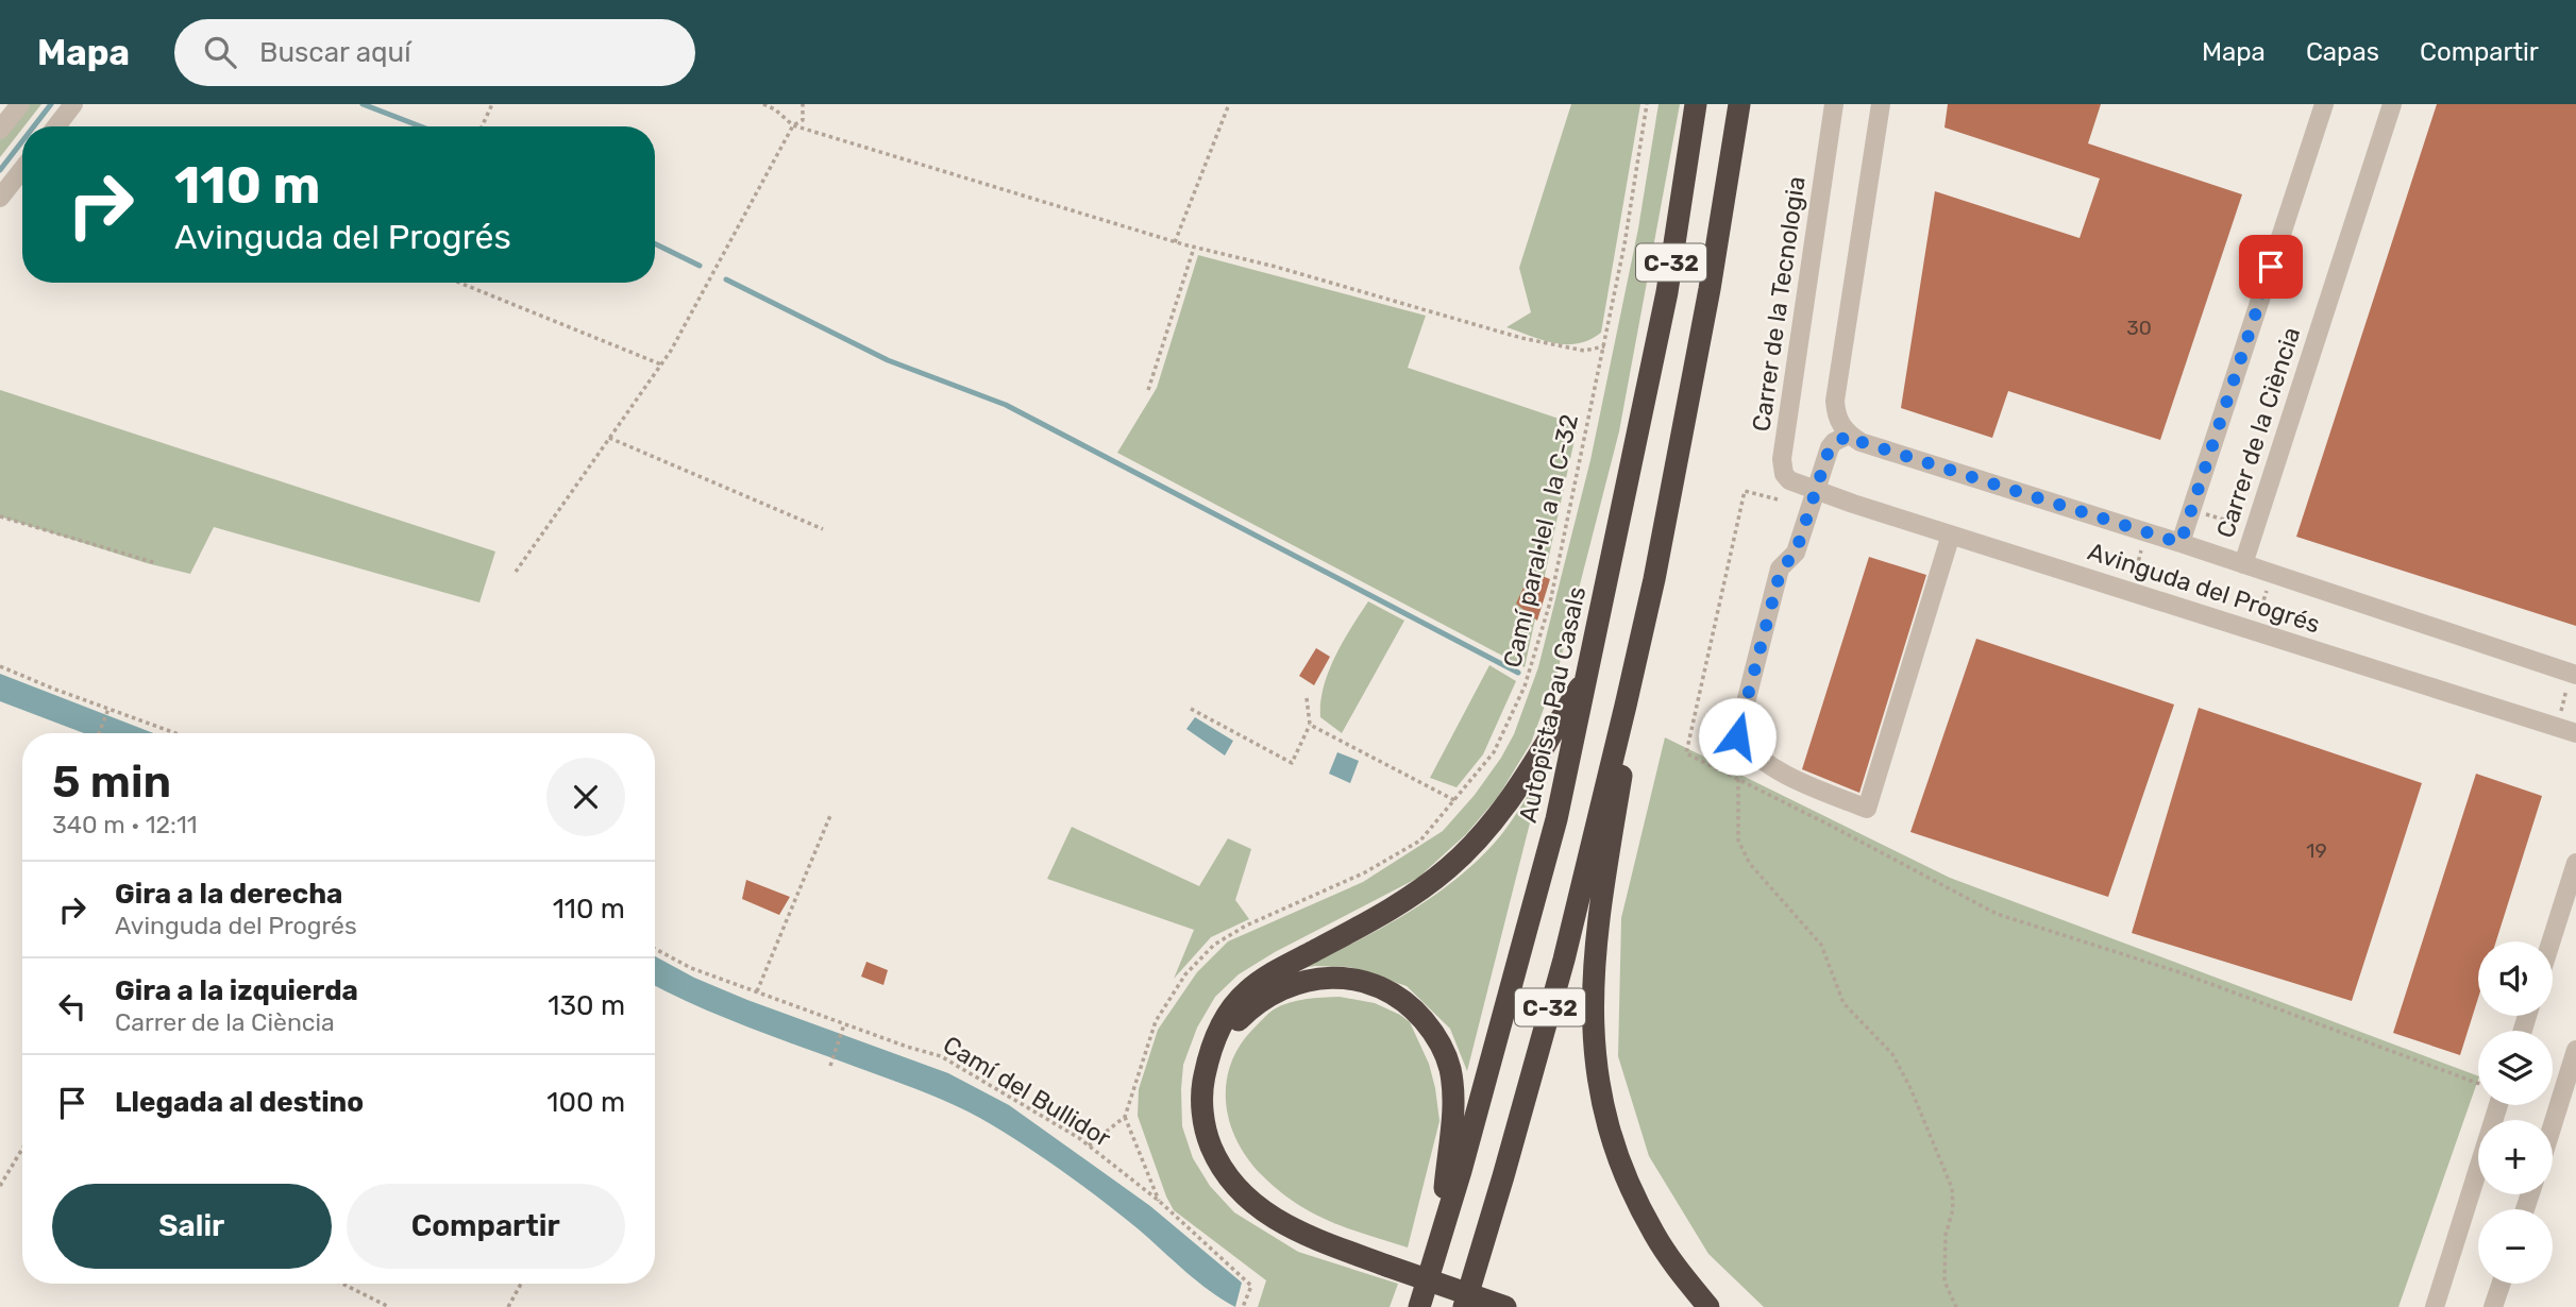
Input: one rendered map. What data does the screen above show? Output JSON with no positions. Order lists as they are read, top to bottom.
{
  "streets": {
    "highway": ["C-32", "Autopista Pau Casals"],
    "street": ["Carrer de la Tecnologia", "Carrer de la Ciència", "Avinguda del Progrés"],
    "path": ["Camí paral·lel a la C-32", "Camí del Bullidor"]
  },
  "crossings": [
    ["Carrer de la Tecnologia", "Avinguda del Progrés"],
    ["Carrer de la Ciència", "Avinguda del Progrés"]
  ],
  "house_numbers": ["30", "19"],
  "page": {
    "header": "Mapa",
    "search": "Buscar aquí",
    "nav": ["Mapa", "Capas", "Compartir"],
    "turn": ["110 m", "Avinguda del Progrés"],
    "heading": ["5 min", "340 m · 12:11"],
    "list": [
      {
        "name": "Gira a la derecha",
        "note": "Avinguda del Progrés",
        "value": "110 m"
      },
      {
        "name": "Gira a la izquierda",
        "note": "Carrer de la Ciència",
        "value": "130 m"
      },
      {
        "name": "Llegada al destino",
        "value": "100 m"
      }
    ],
    "map_buttons": ["+", "−"],
    "buttons": ["Salir", "Compartir"]
  }
}
